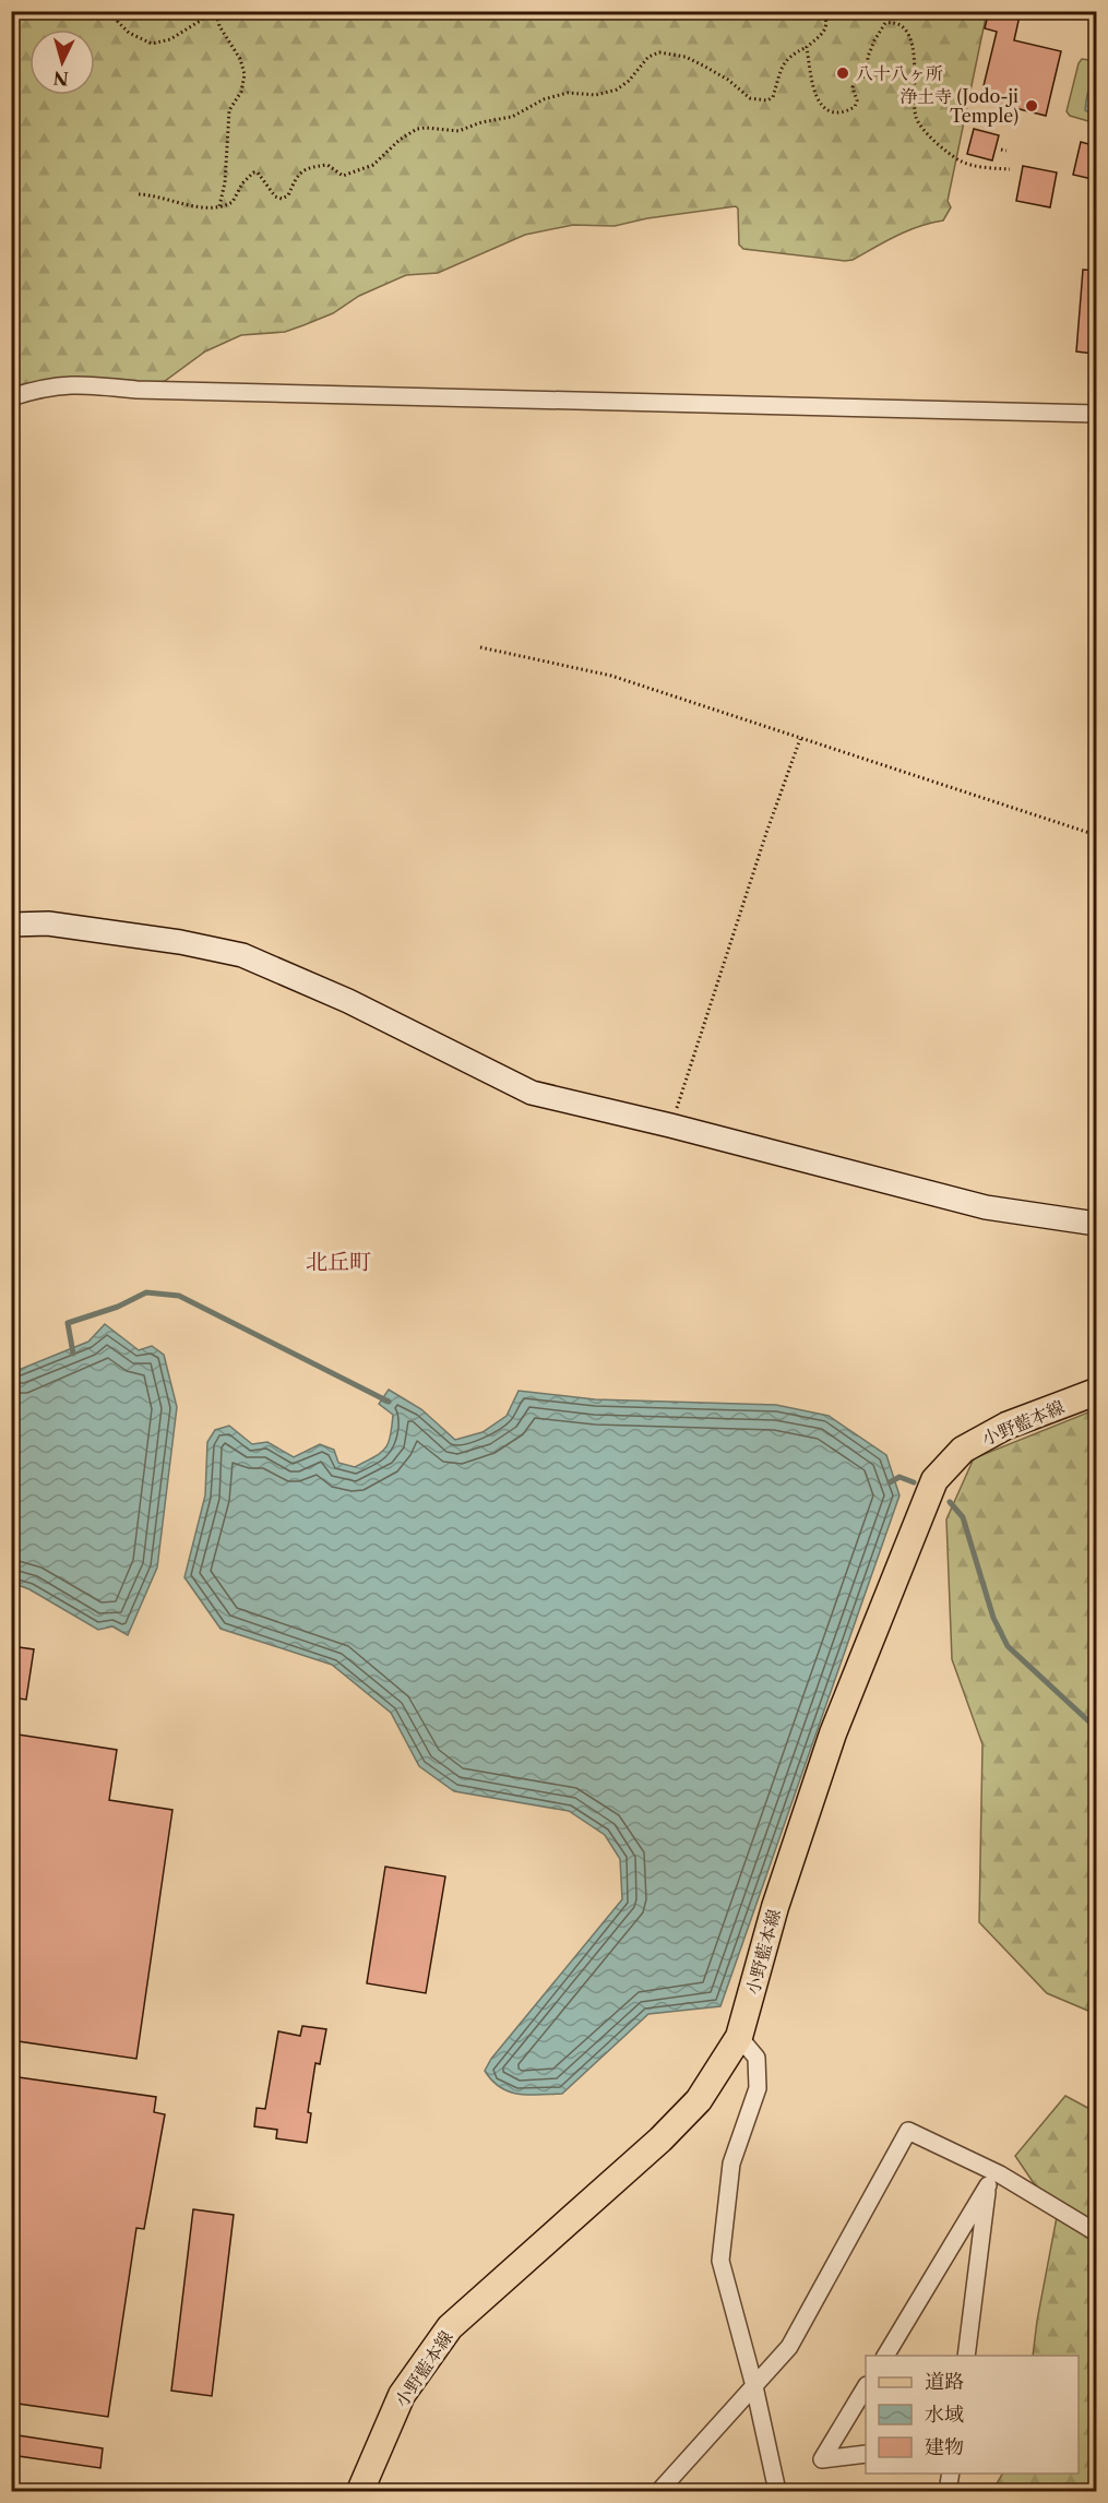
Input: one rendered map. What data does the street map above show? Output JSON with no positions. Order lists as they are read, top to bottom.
{
  "streets": {
    "main road": ["小野藍本線"]
  },
  "districts": ["北丘町"],
  "places": ["八十八ヶ所", "浄土寺 (Jodo-ji Temple)"],
  "legend": ["道路", "水域", "建物"],
  "north": "bottom"
}
